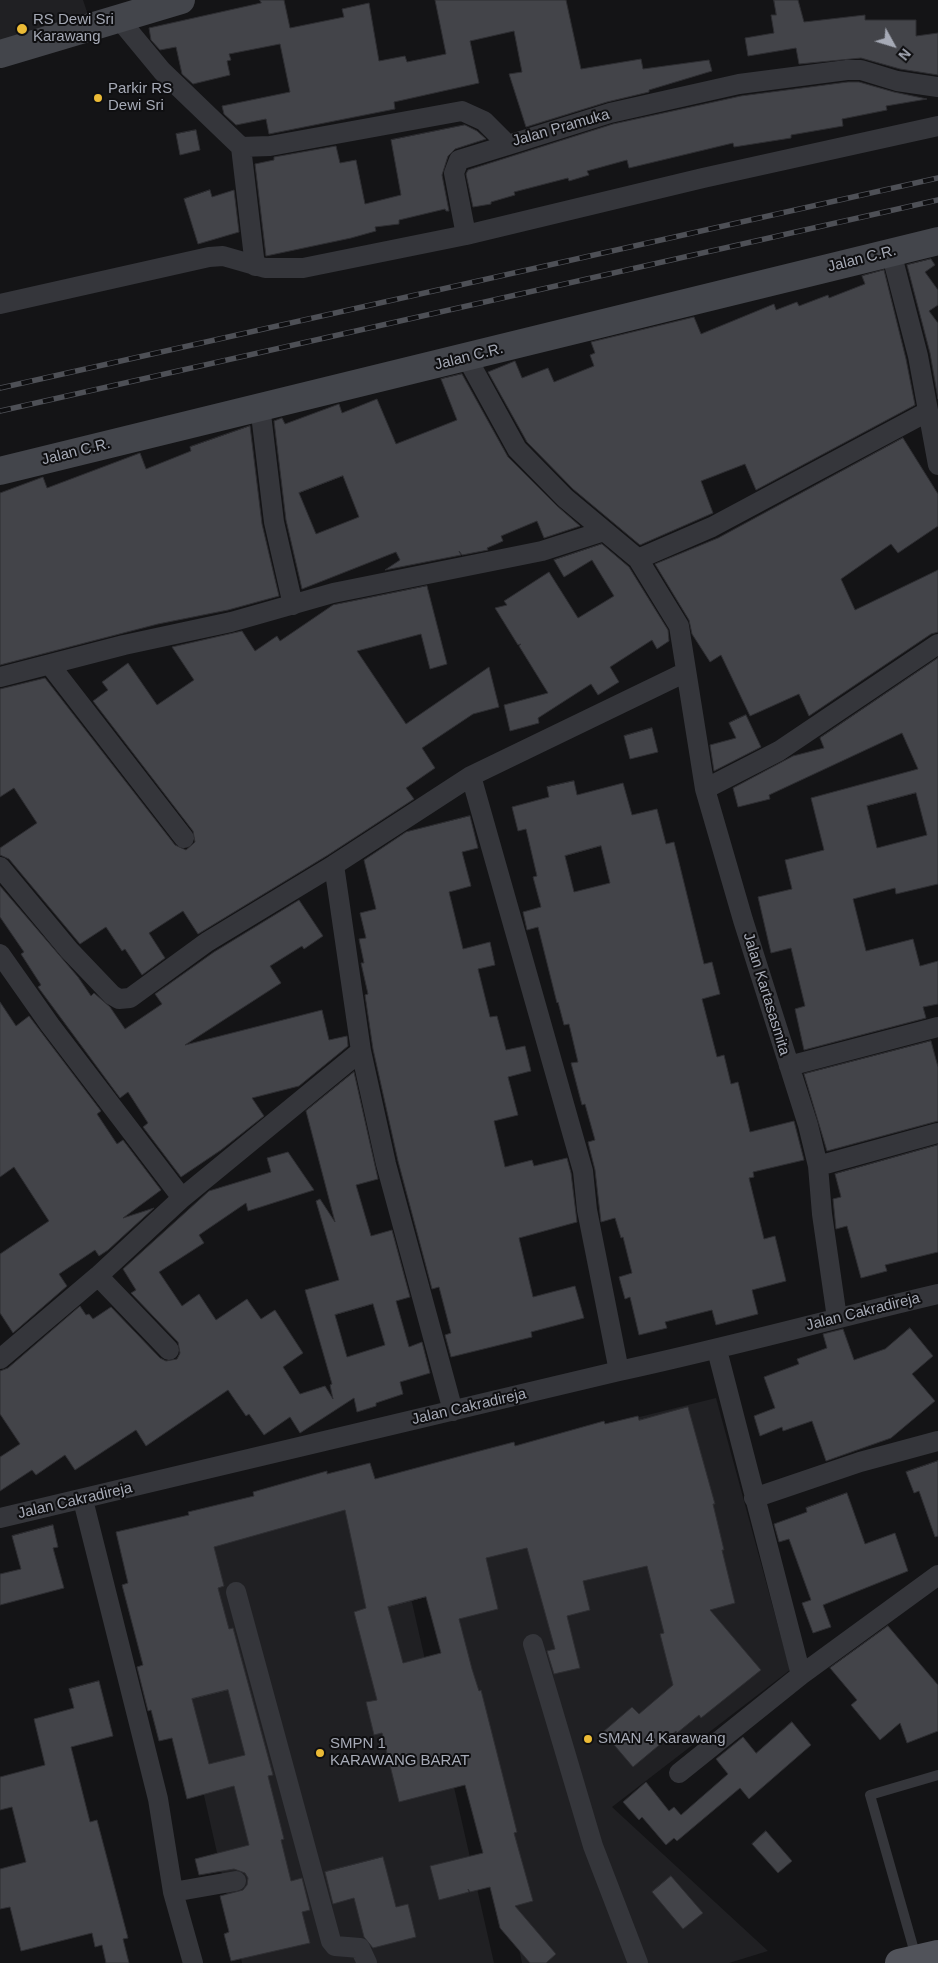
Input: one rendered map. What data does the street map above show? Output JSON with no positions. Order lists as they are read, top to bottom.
{
  "streets": {
    "street": [
      "Jalan Pramuka",
      "Jalan C.R.",
      "Jalan Kartasasmita",
      "Jalan Cakradireja"
    ]
  },
  "crossings": [
    ["Jalan C.R.", "Jalan Kartasasmita"],
    ["Jalan Kartasasmita", "Jalan Cakradireja"]
  ],
  "places": [
    "RS Dewi Sri Karawang",
    "Parkir RS Dewi Sri",
    "SMAN 4 Karawang",
    "SMPN 1 KARAWANG BARAT"
  ],
  "north": "bottom right"
}
